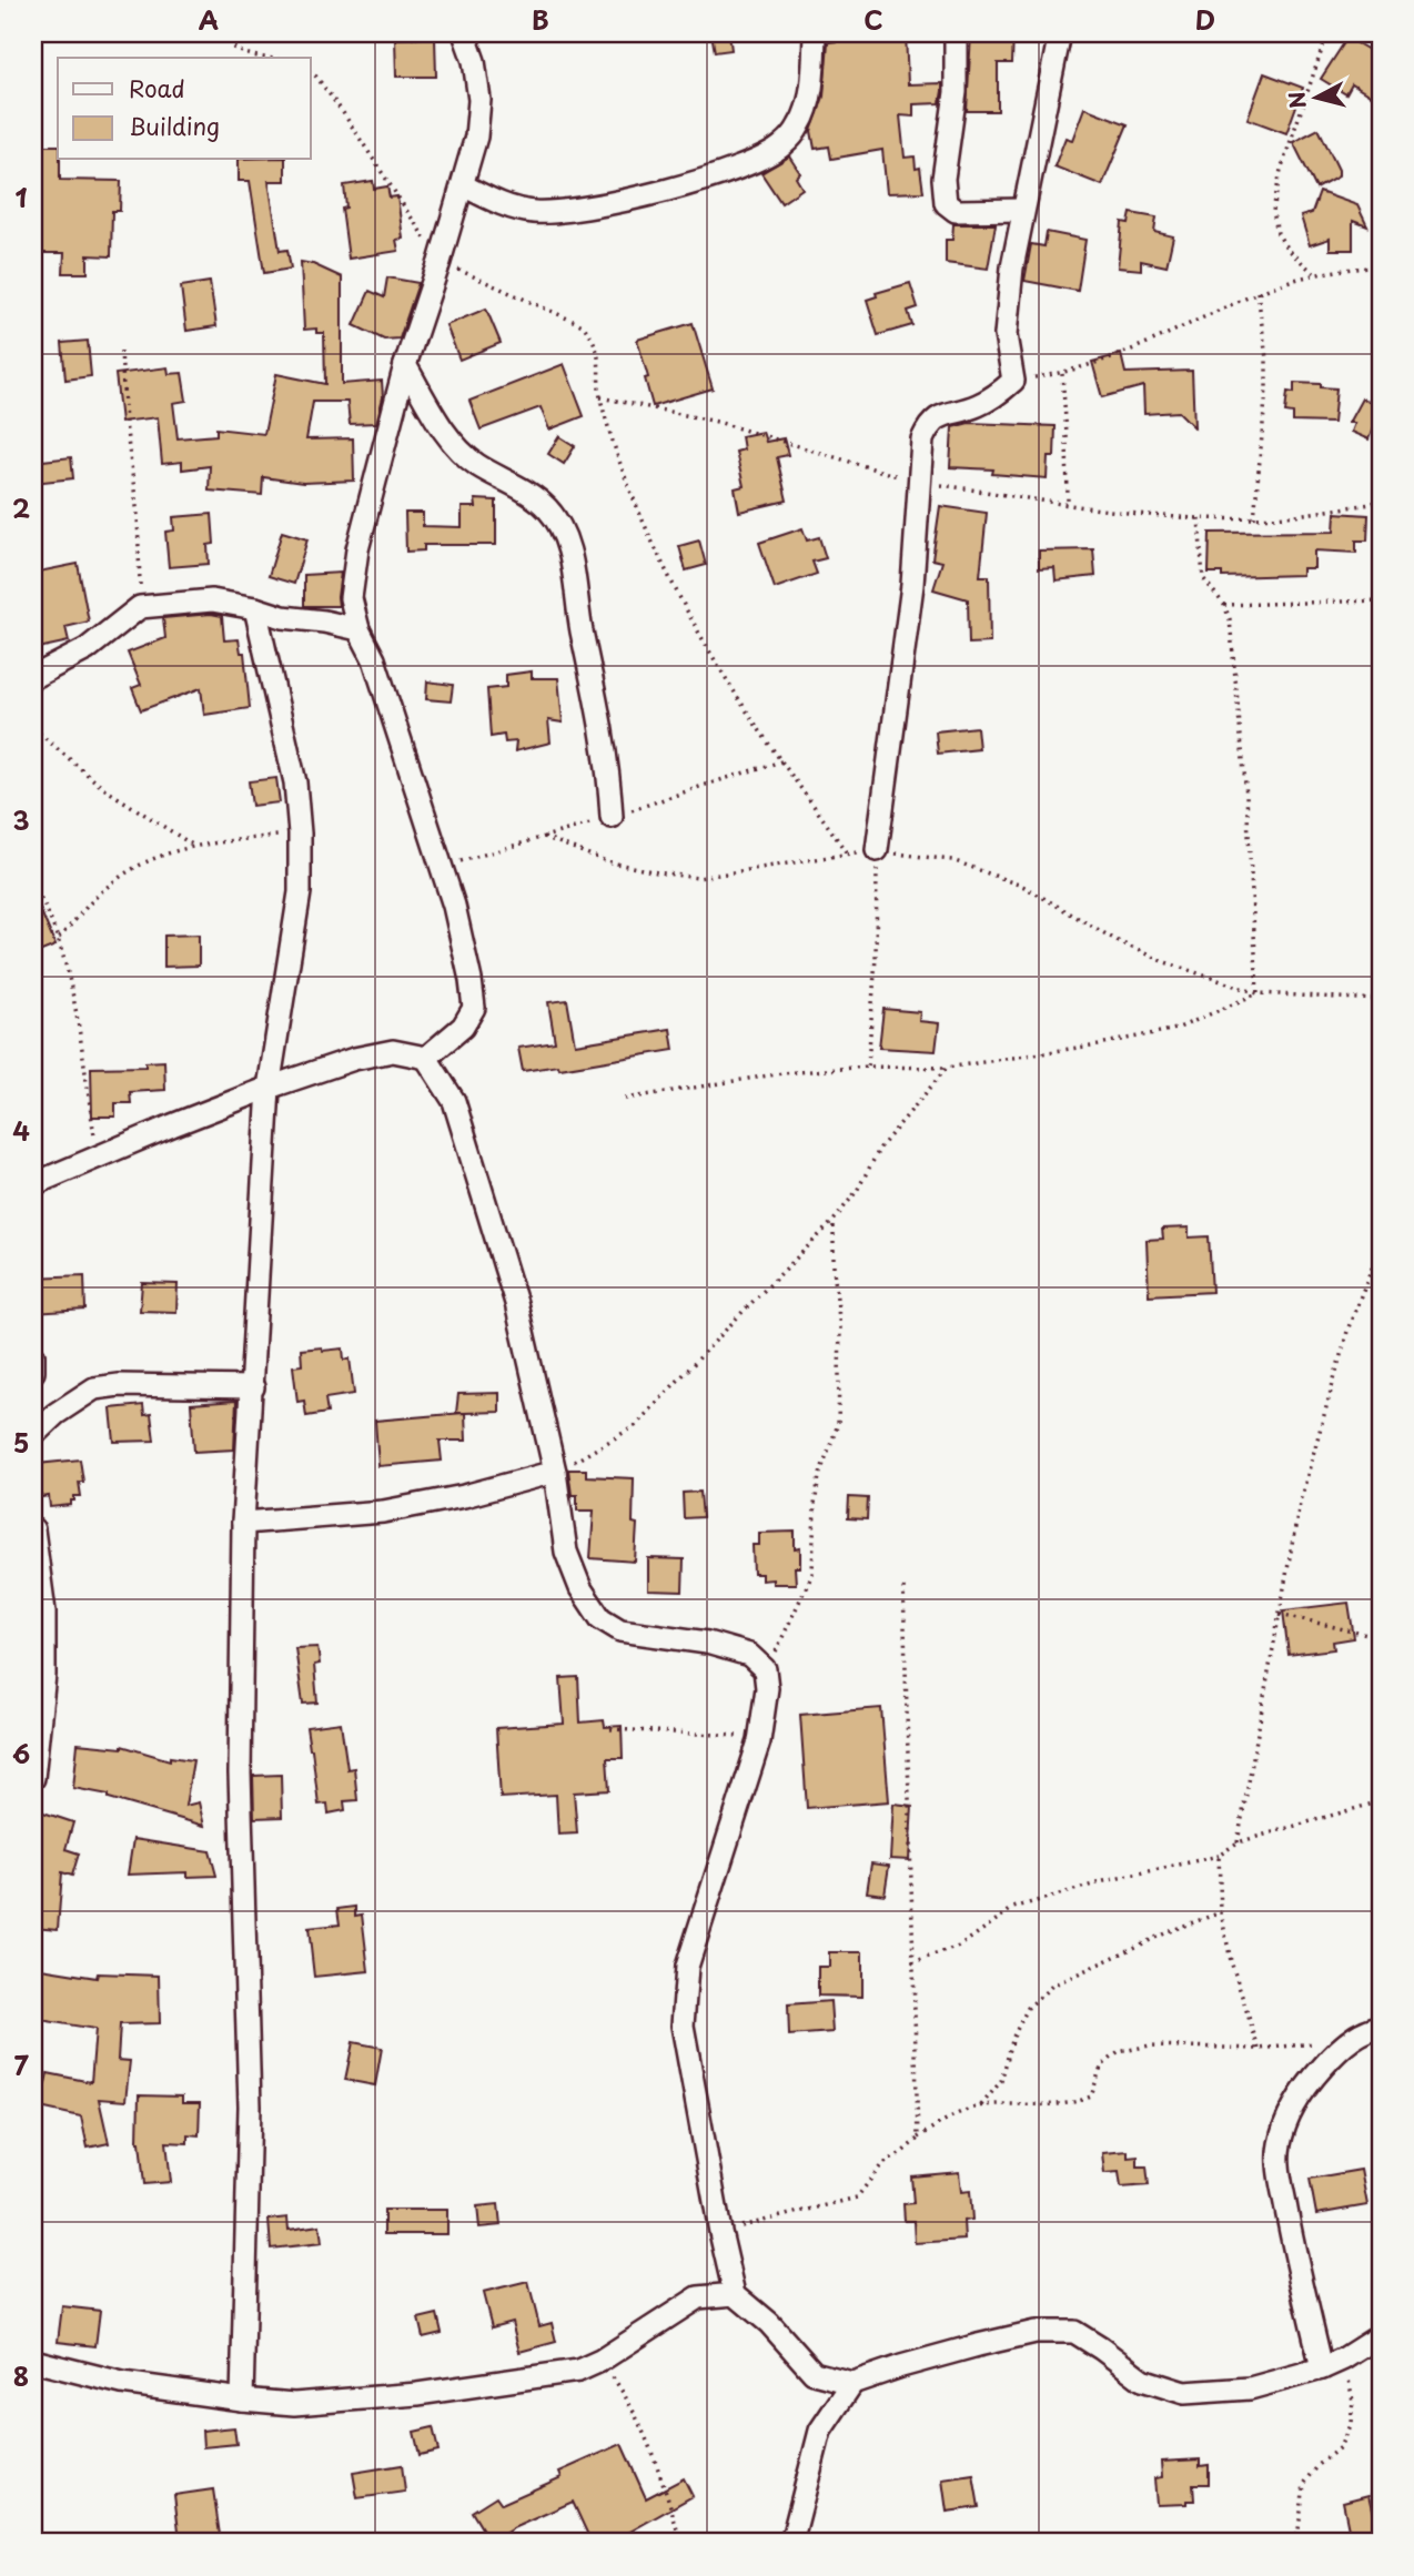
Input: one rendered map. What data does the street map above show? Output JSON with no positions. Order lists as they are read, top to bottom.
{
  "legend": ["Road", "Building"],
  "north": "left",
  "grid": {
    "columns": [
      "A",
      "B",
      "C",
      "D"
    ],
    "rows": [
      "1",
      "2",
      "3",
      "4",
      "5",
      "6",
      "7",
      "8"
    ]
  }
}
